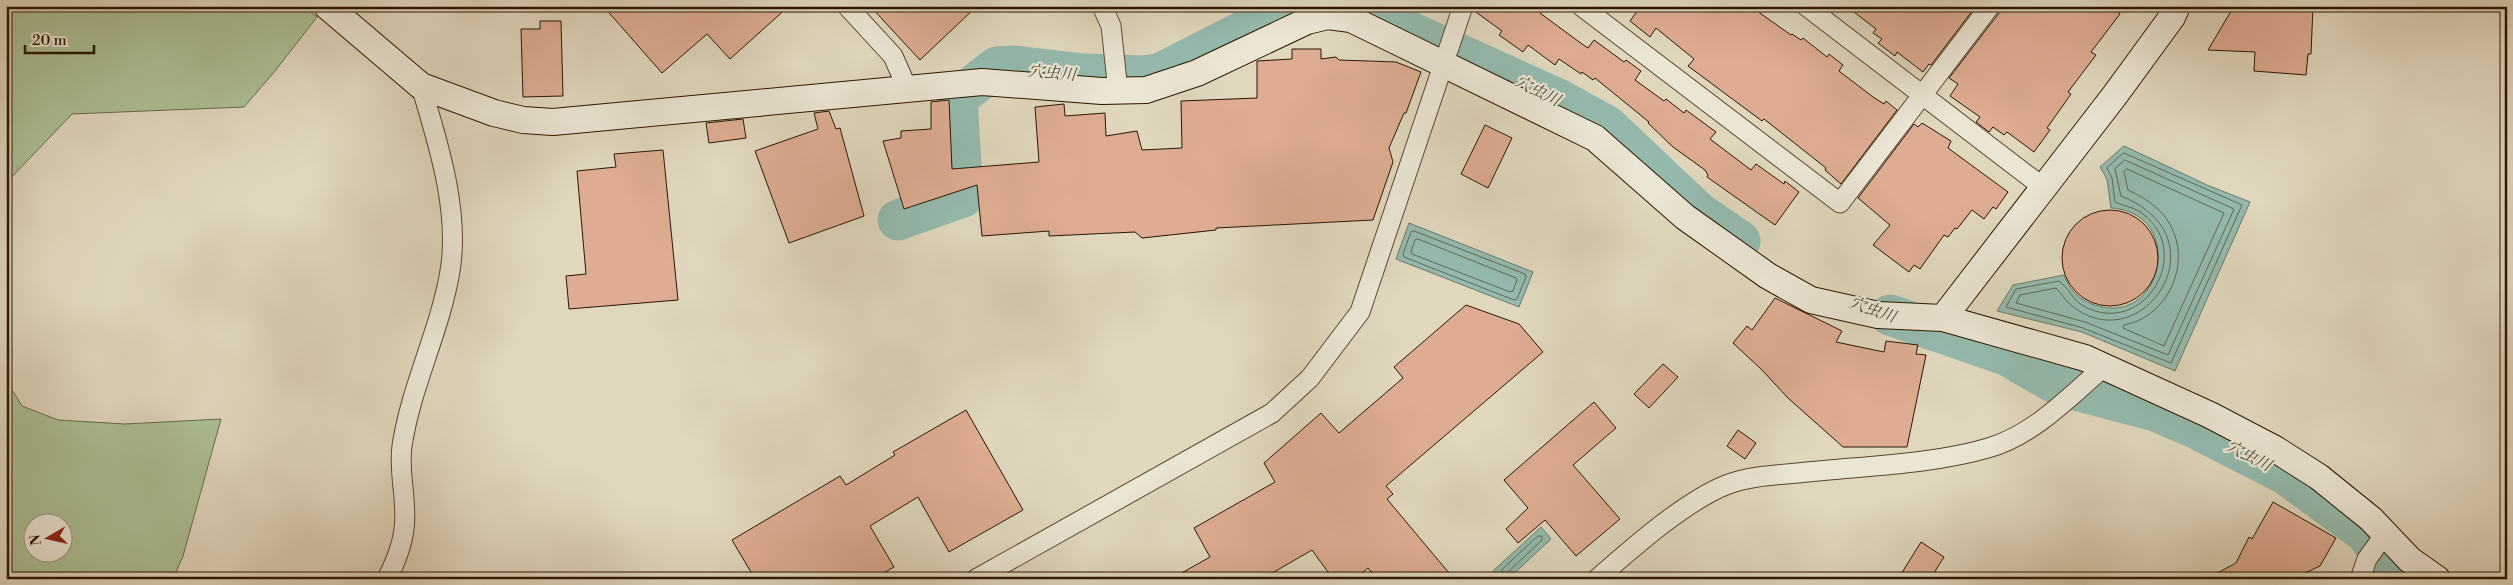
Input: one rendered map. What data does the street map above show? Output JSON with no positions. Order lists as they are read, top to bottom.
{
  "water": ["穴虫川"],
  "scale_bar": "20 m",
  "north": "left"
}
